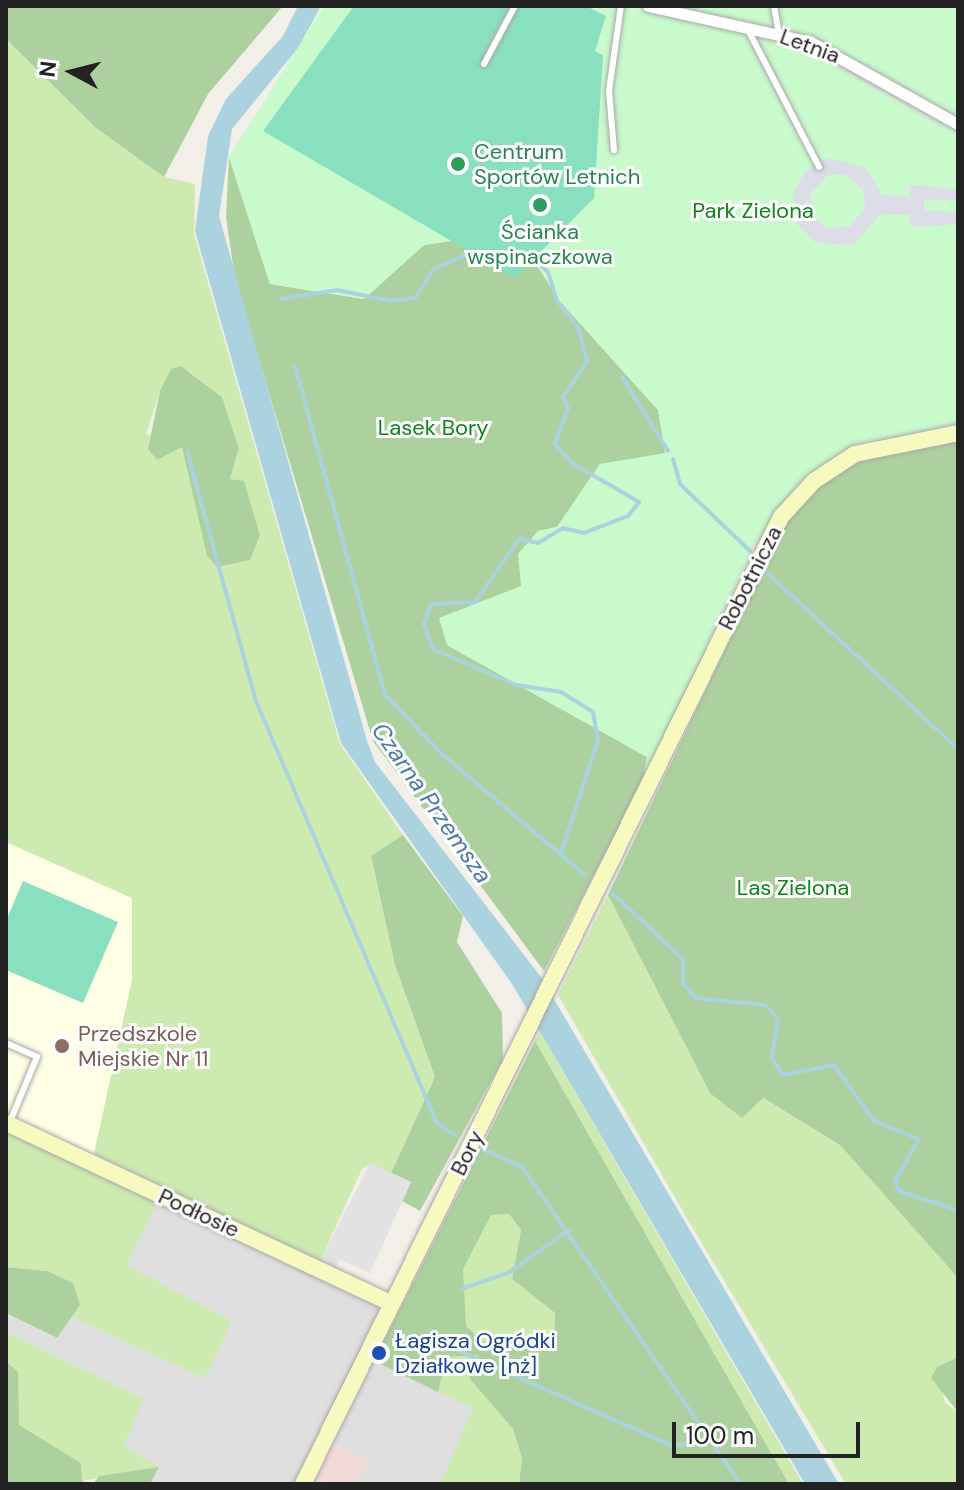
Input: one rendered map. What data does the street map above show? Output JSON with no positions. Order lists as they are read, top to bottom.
{
  "streets": {
    "street": [
      "Letnia",
      "Robotnicza",
      "Bory",
      "Podłosie"
    ]
  },
  "crossings": [
    ["Robotnicza", "Bory"],
    ["Bory", "Podłosie"]
  ],
  "water": ["Czarna Przemsza"],
  "parks": ["Park Zielona", "Lasek Bory", "Las Zielona"],
  "places": [
    "Centrum Sportów Letnich",
    "Ścianka wspinaczkowa",
    "Przedszkole Miejskie Nr 11",
    "Łagisza Ogródki Działkowe [nż]"
  ],
  "scale_bar": "100 m",
  "north": "left"
}
